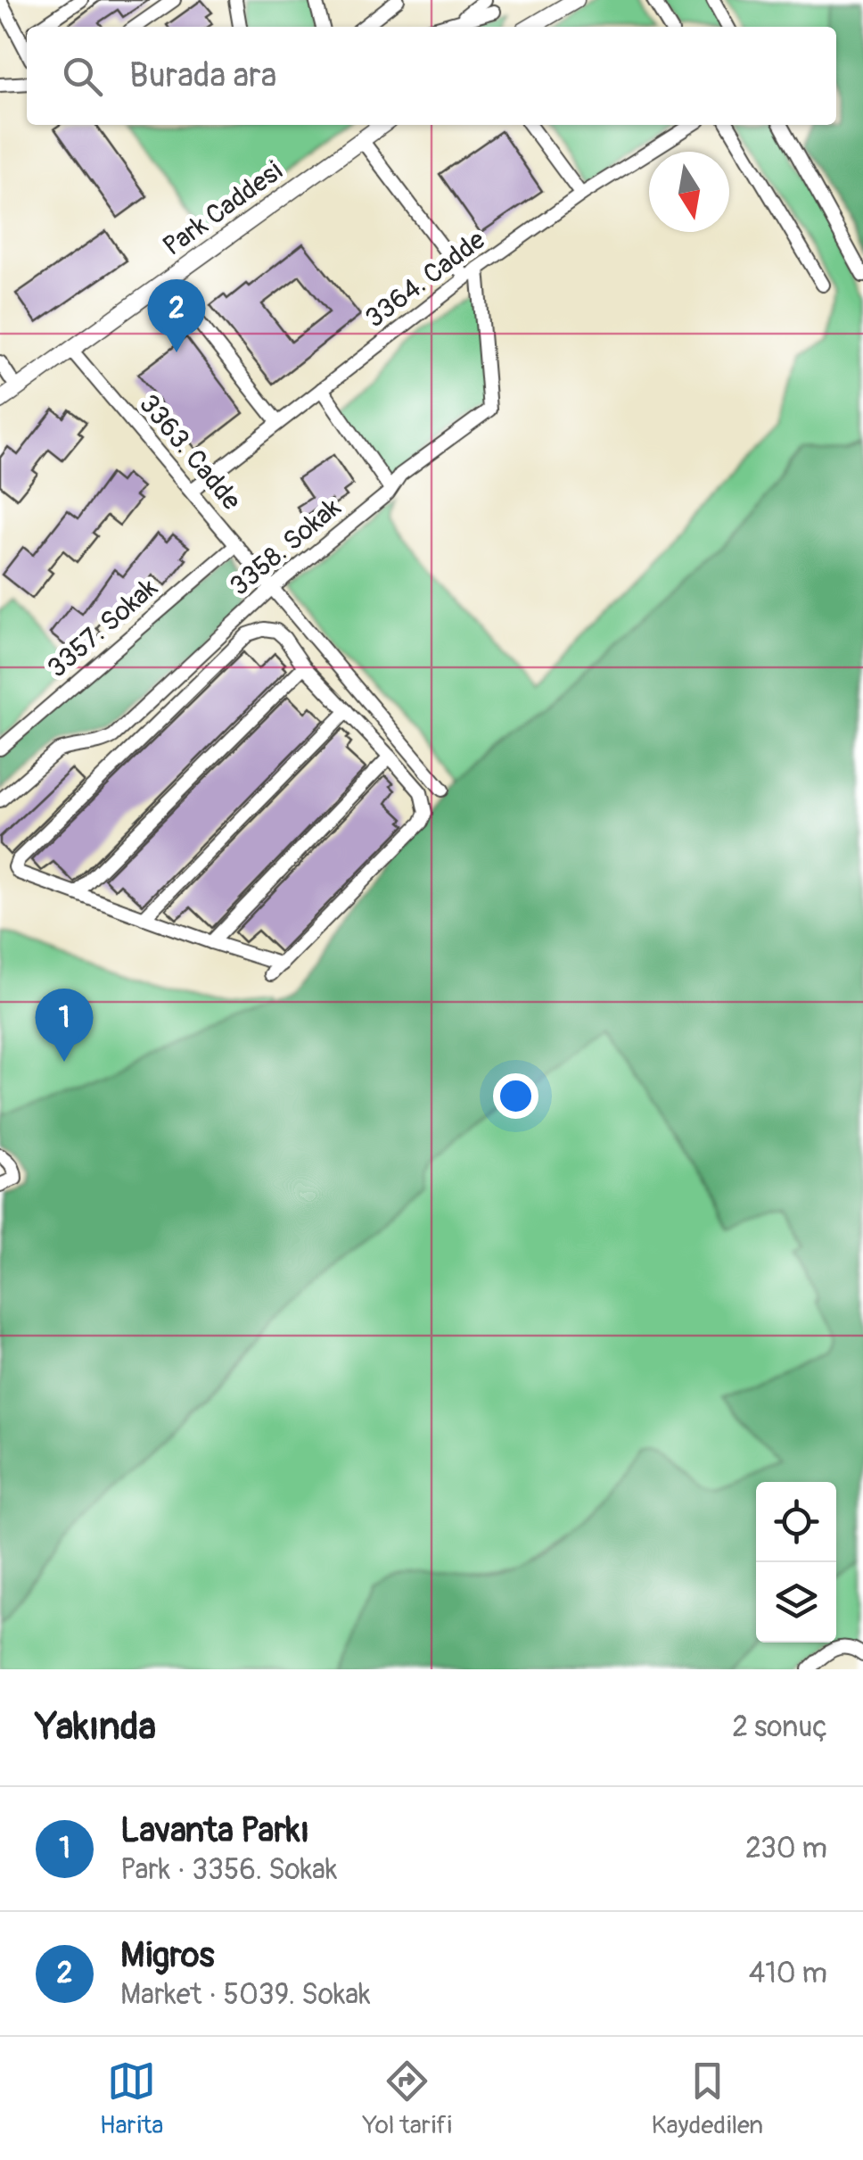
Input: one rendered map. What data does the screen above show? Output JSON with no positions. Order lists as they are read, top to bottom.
{
  "streets": {
    "street": [
      "Park Caddesi",
      "3364. Cadde",
      "3363. Cadde",
      "3358. Sokak",
      "3357. Sokak"
    ]
  },
  "crossings": [
    ["Park Caddesi", "3363. Cadde"],
    ["3364. Cadde", "3363. Cadde"],
    ["3364. Cadde", "3358. Sokak"],
    ["3363. Cadde", "3358. Sokak"],
    ["3363. Cadde", "3357. Sokak"]
  ],
  "north": "bottom",
  "page": {
    "search": "Burada ara",
    "pins": ["2", "1"],
    "heading": ["Yakında", "2 sonuç"],
    "list": [
      {
        "mark": "1",
        "name": "Lavanta Parkı",
        "note": "Park · 3356. Sokak",
        "value": "230 m"
      },
      {
        "mark": "2",
        "name": "Migros",
        "note": "Market · 5039. Sokak",
        "value": "410 m"
      }
    ],
    "nav": ["Harita", "Yol tarifi", "Kaydedilen"]
  }
}
